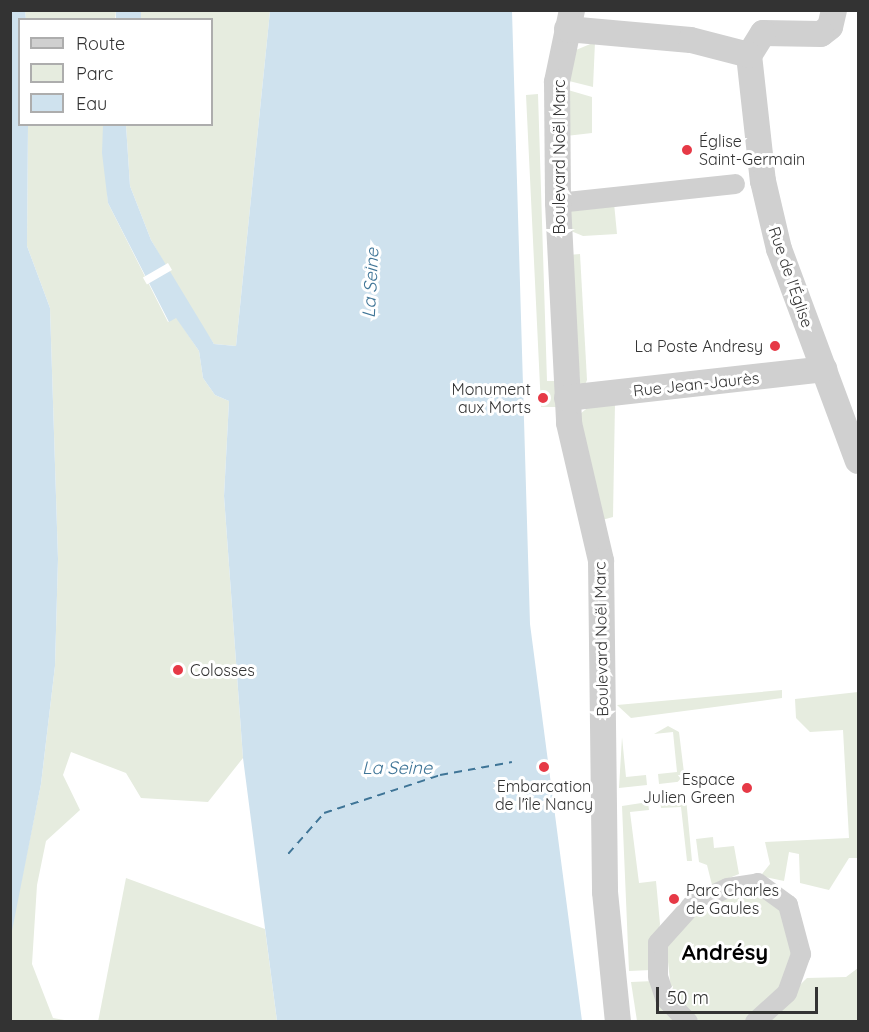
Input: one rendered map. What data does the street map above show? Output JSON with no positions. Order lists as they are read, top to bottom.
{
  "streets": {
    "street": ["Boulevard Noël Marc", "Rue de l'Église", "Rue Jean-Jaurès"]
  },
  "crossings": [
    ["Boulevard Noël Marc", "Rue Jean-Jaurès"],
    ["Rue de l'Église", "Rue Jean-Jaurès"]
  ],
  "districts": ["Andrésy"],
  "water": ["La Seine"],
  "places": [
    "Église Saint-Germain",
    "La Poste Andresy",
    "Monument aux Morts",
    "Colosses",
    "Embarcation de l'île Nancy",
    "Espace Julien Green",
    "Parc Charles de Gaules"
  ],
  "legend": ["Route", "Parc", "Eau"],
  "scale_bar": "50 m"
}
